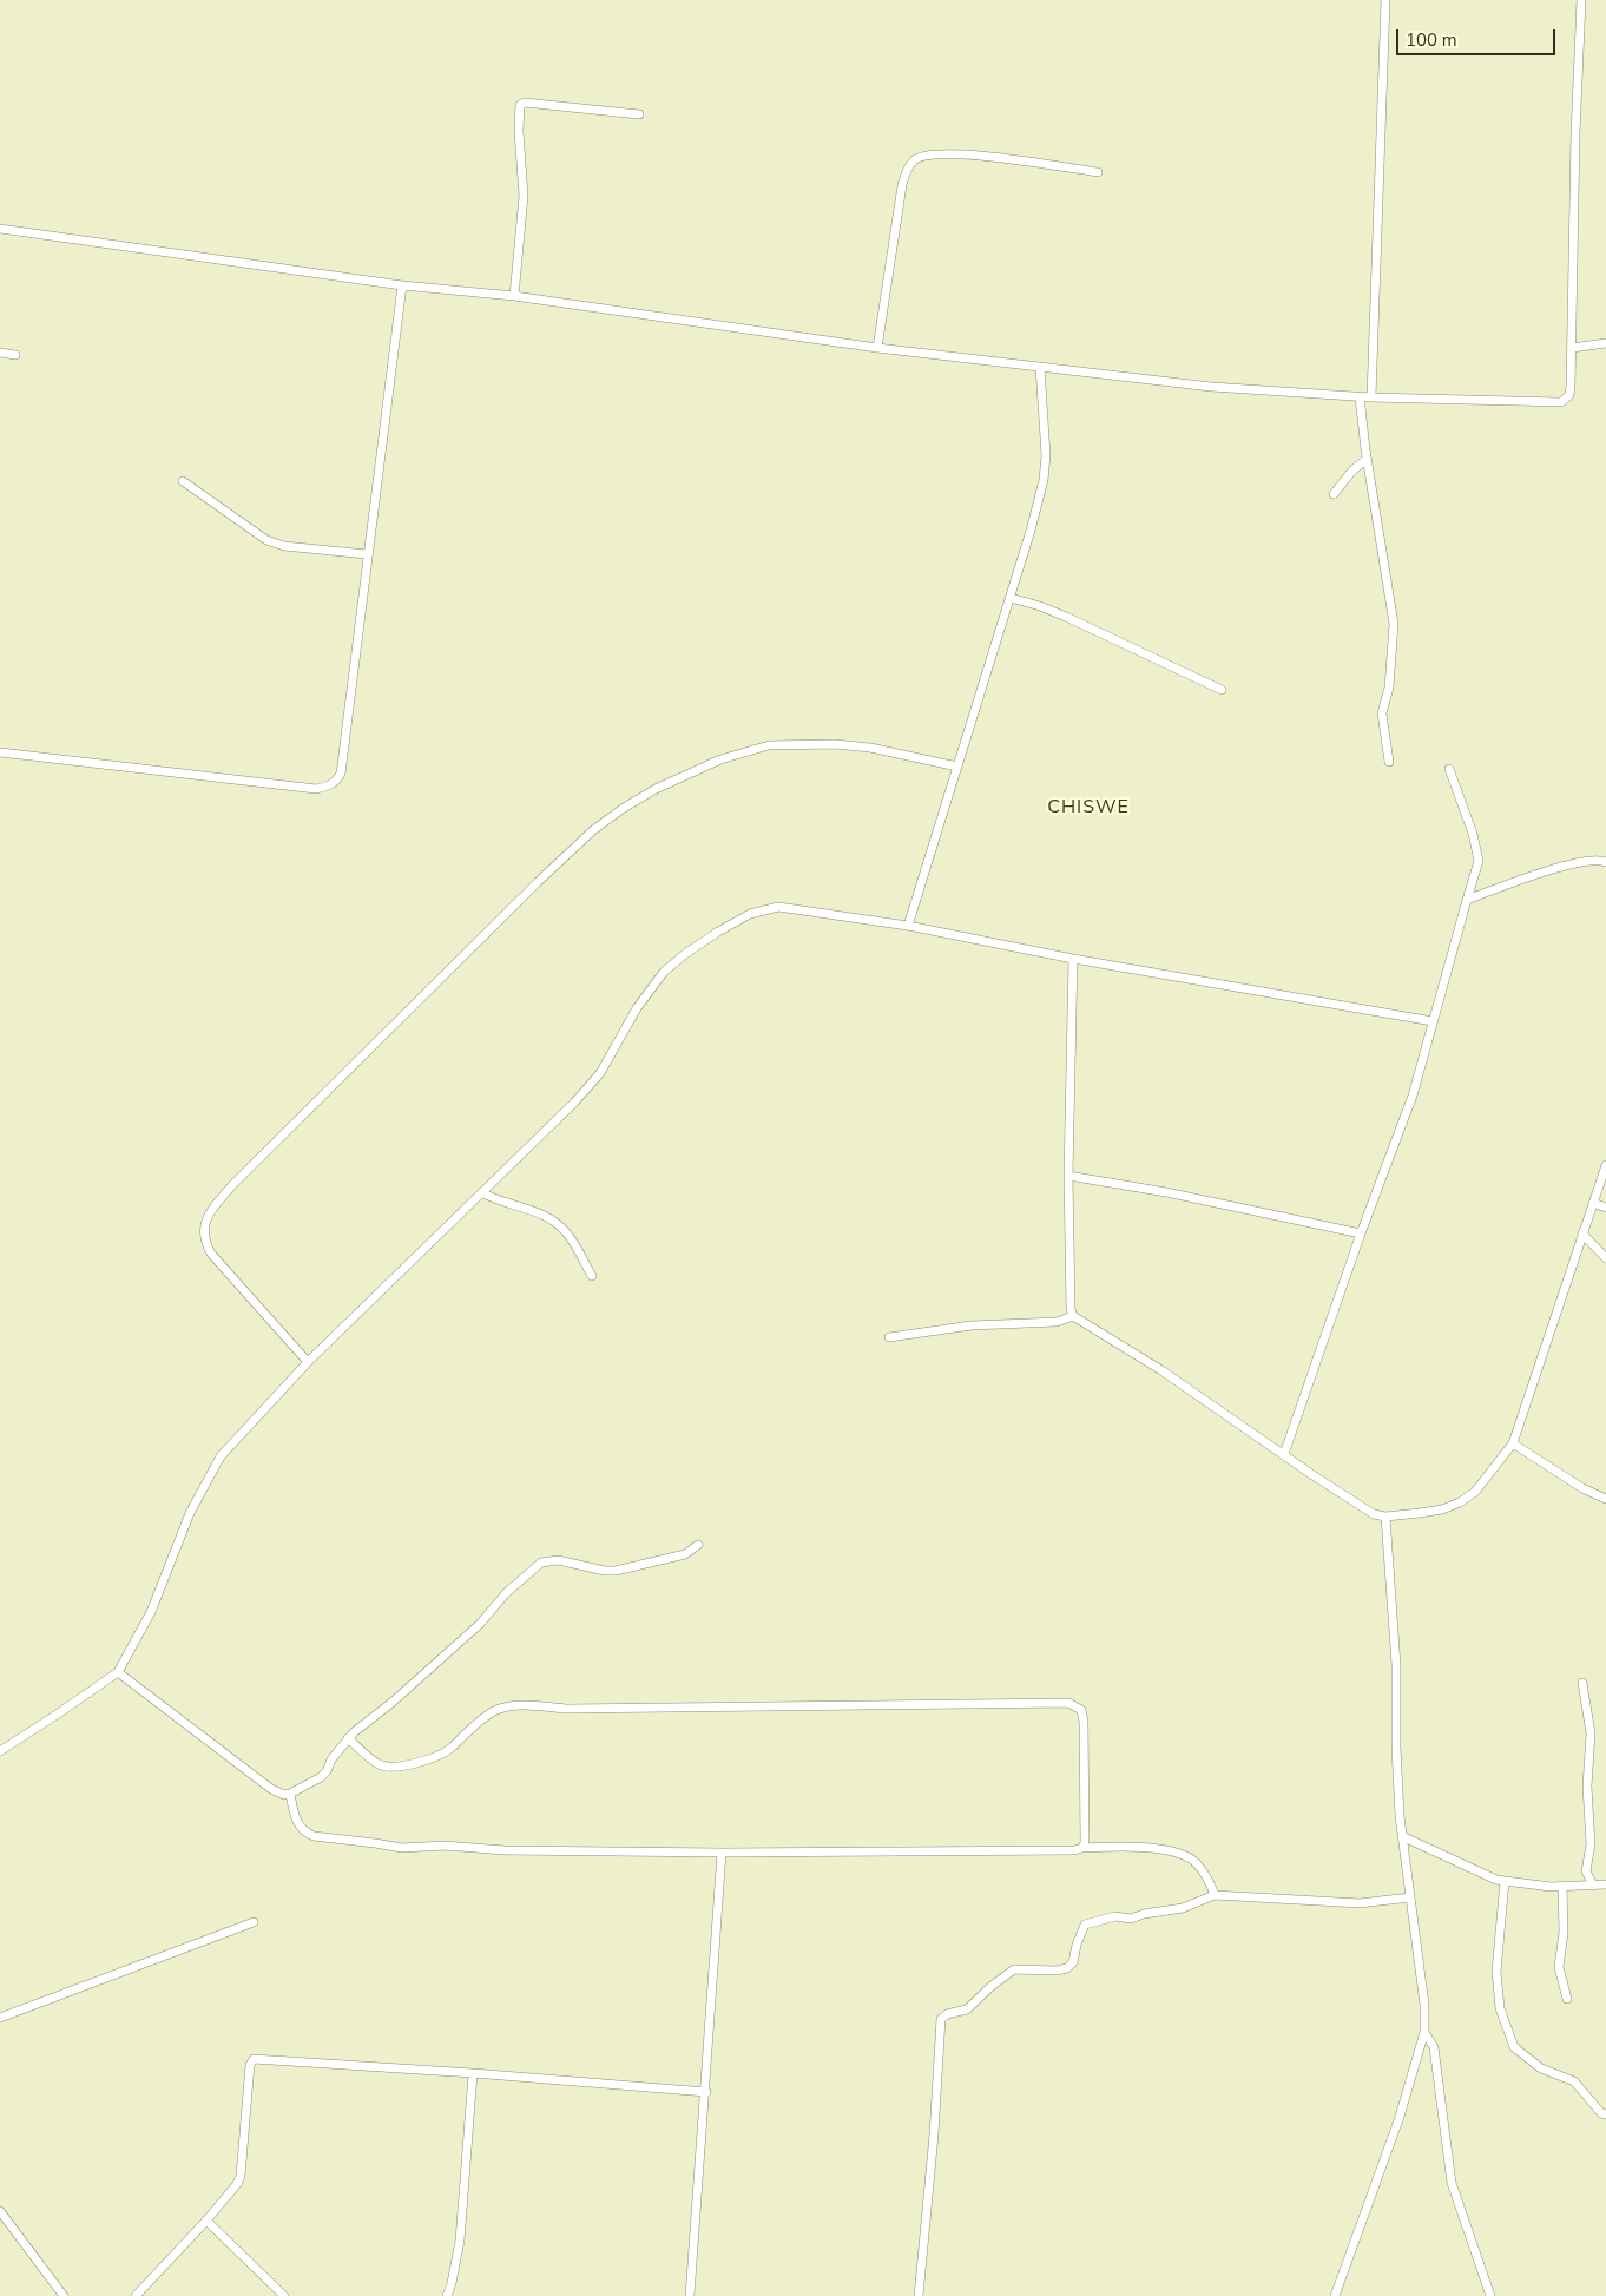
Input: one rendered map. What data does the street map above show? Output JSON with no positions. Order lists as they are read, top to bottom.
{
  "districts": ["CHISWE"],
  "scale_bar": "100 m"
}
